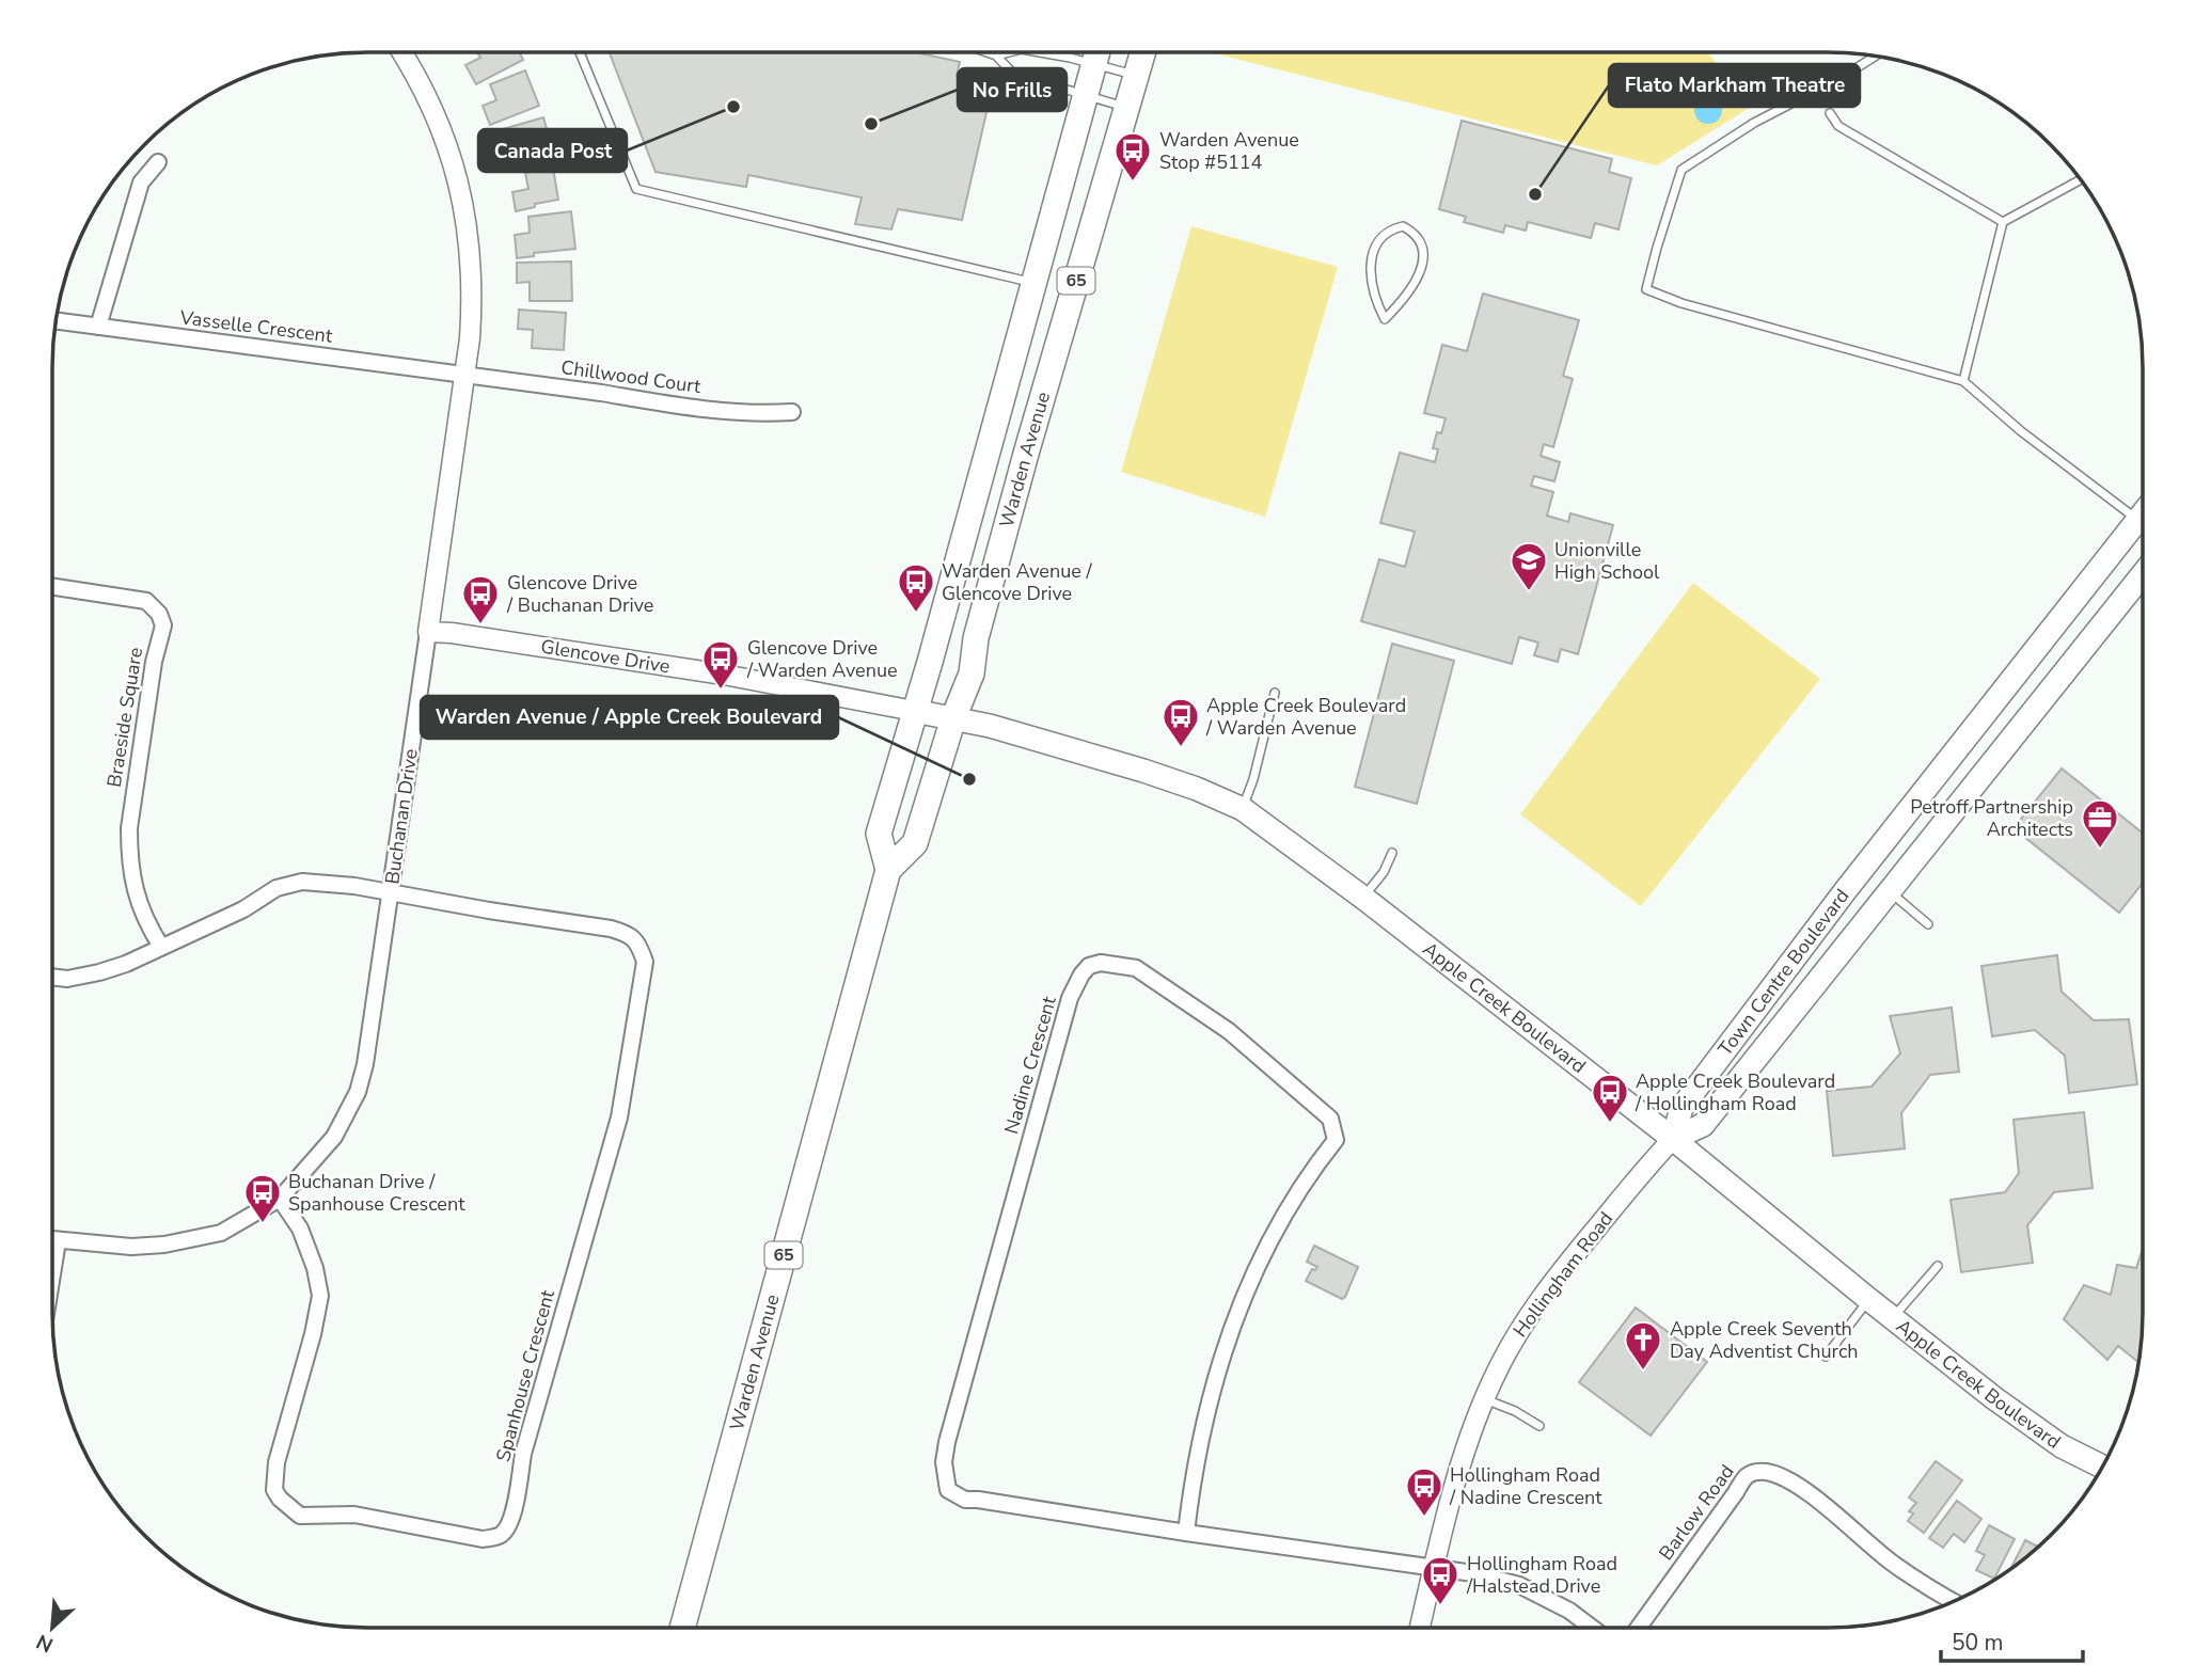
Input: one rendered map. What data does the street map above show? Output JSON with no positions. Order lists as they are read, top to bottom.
{
  "streets": {
    "main road": [
      "65",
      "Warden Avenue",
      "Town Centre Boulevard",
      "Apple Creek Boulevard"
    ],
    "street": [
      "Vasselle Crescent",
      "Chillwood Court",
      "Glencove Drive",
      "Braeside Square",
      "Buchanan Drive",
      "Nadine Crescent",
      "Hollingham Road",
      "Spanhouse Crescent",
      "Barlow Road"
    ]
  },
  "crossings": [
    ["Vasselle Crescent", "Chillwood Court"],
    ["Vasselle Crescent", "Buchanan Drive"],
    ["Chillwood Court", "Buchanan Drive"],
    ["Warden Avenue", "Glencove Drive"],
    ["Warden Avenue", "Apple Creek Boulevard"],
    ["Glencove Drive", "Buchanan Drive"],
    ["Glencove Drive", "Apple Creek Boulevard"],
    ["Buchanan Drive", "Spanhouse Crescent"],
    ["Town Centre Boulevard", "Apple Creek Boulevard"],
    ["Town Centre Boulevard", "Hollingham Road"],
    ["Apple Creek Boulevard", "Hollingham Road"],
    ["Nadine Crescent", "Hollingham Road"]
  ],
  "places": {
    "other": [
      "Canada Post",
      "No Frills",
      "Flato Markham Theatre",
      "Warden Avenue / Apple Creek Boulevard"
    ],
    "bus stop": [
      "Warden Avenue Stop #5114",
      "Warden Avenue / Glencove Drive",
      "Glencove Drive / Buchanan Drive",
      "Glencove Drive / Warden Avenue",
      "Apple Creek Boulevard / Warden Avenue",
      "Apple Creek Boulevard / Hollingham Road",
      "Buchanan Drive / Spanhouse Crescent",
      "Hollingham Road / Nadine Crescent",
      "Hollingham Road /Halstead Drive"
    ],
    "school or university": ["Unionville High School"],
    "office": ["Petroff Partnership Architects"],
    "church": ["Apple Creek Seventh Day Adventist Church"]
  },
  "scale_bar": "50 m",
  "north": "bottom left"
}
